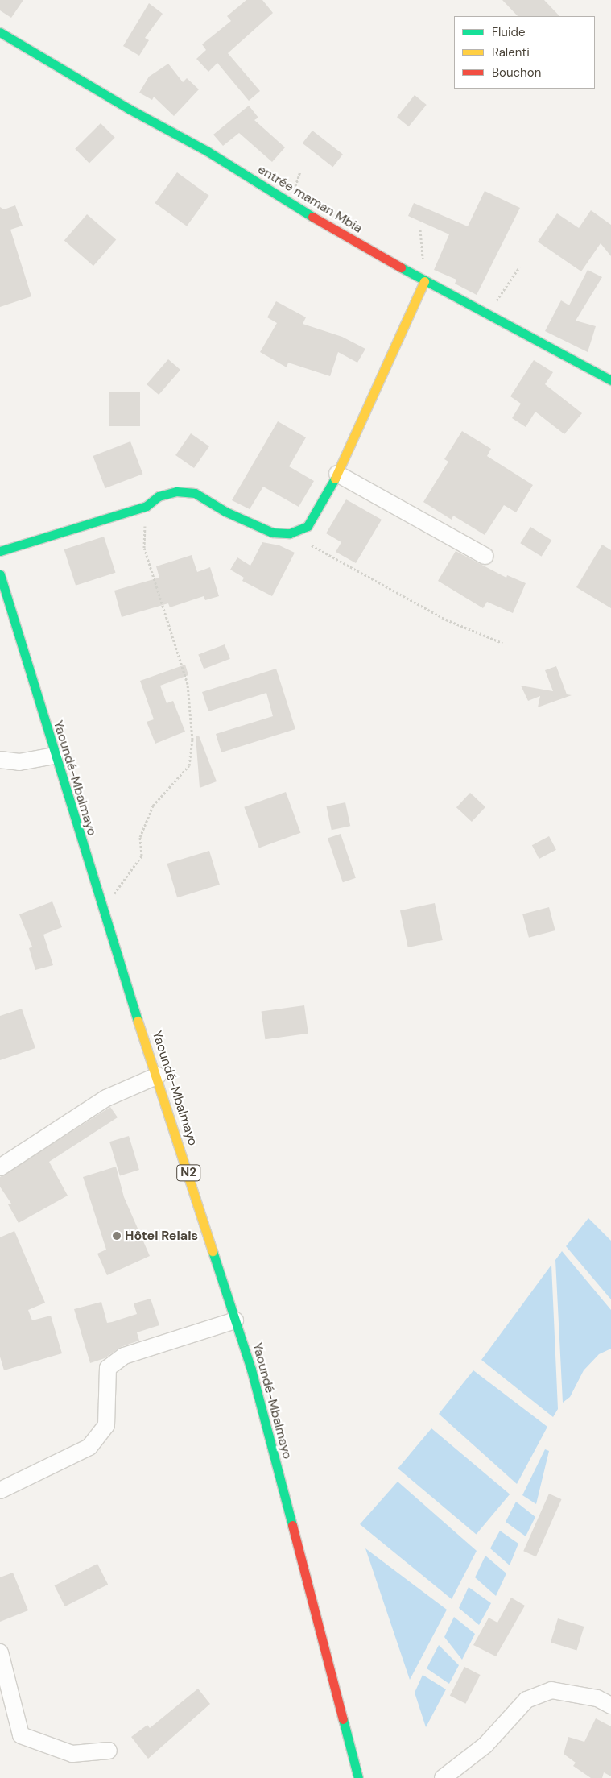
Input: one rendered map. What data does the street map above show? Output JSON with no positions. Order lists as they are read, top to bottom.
{
  "streets": {
    "main road": ["entrée maman Mbia", "Yaoundé-Mbalmayo", "N2"]
  },
  "places": ["Hôtel Relais"],
  "legend": ["Fluide", "Ralenti", "Bouchon"]
}
